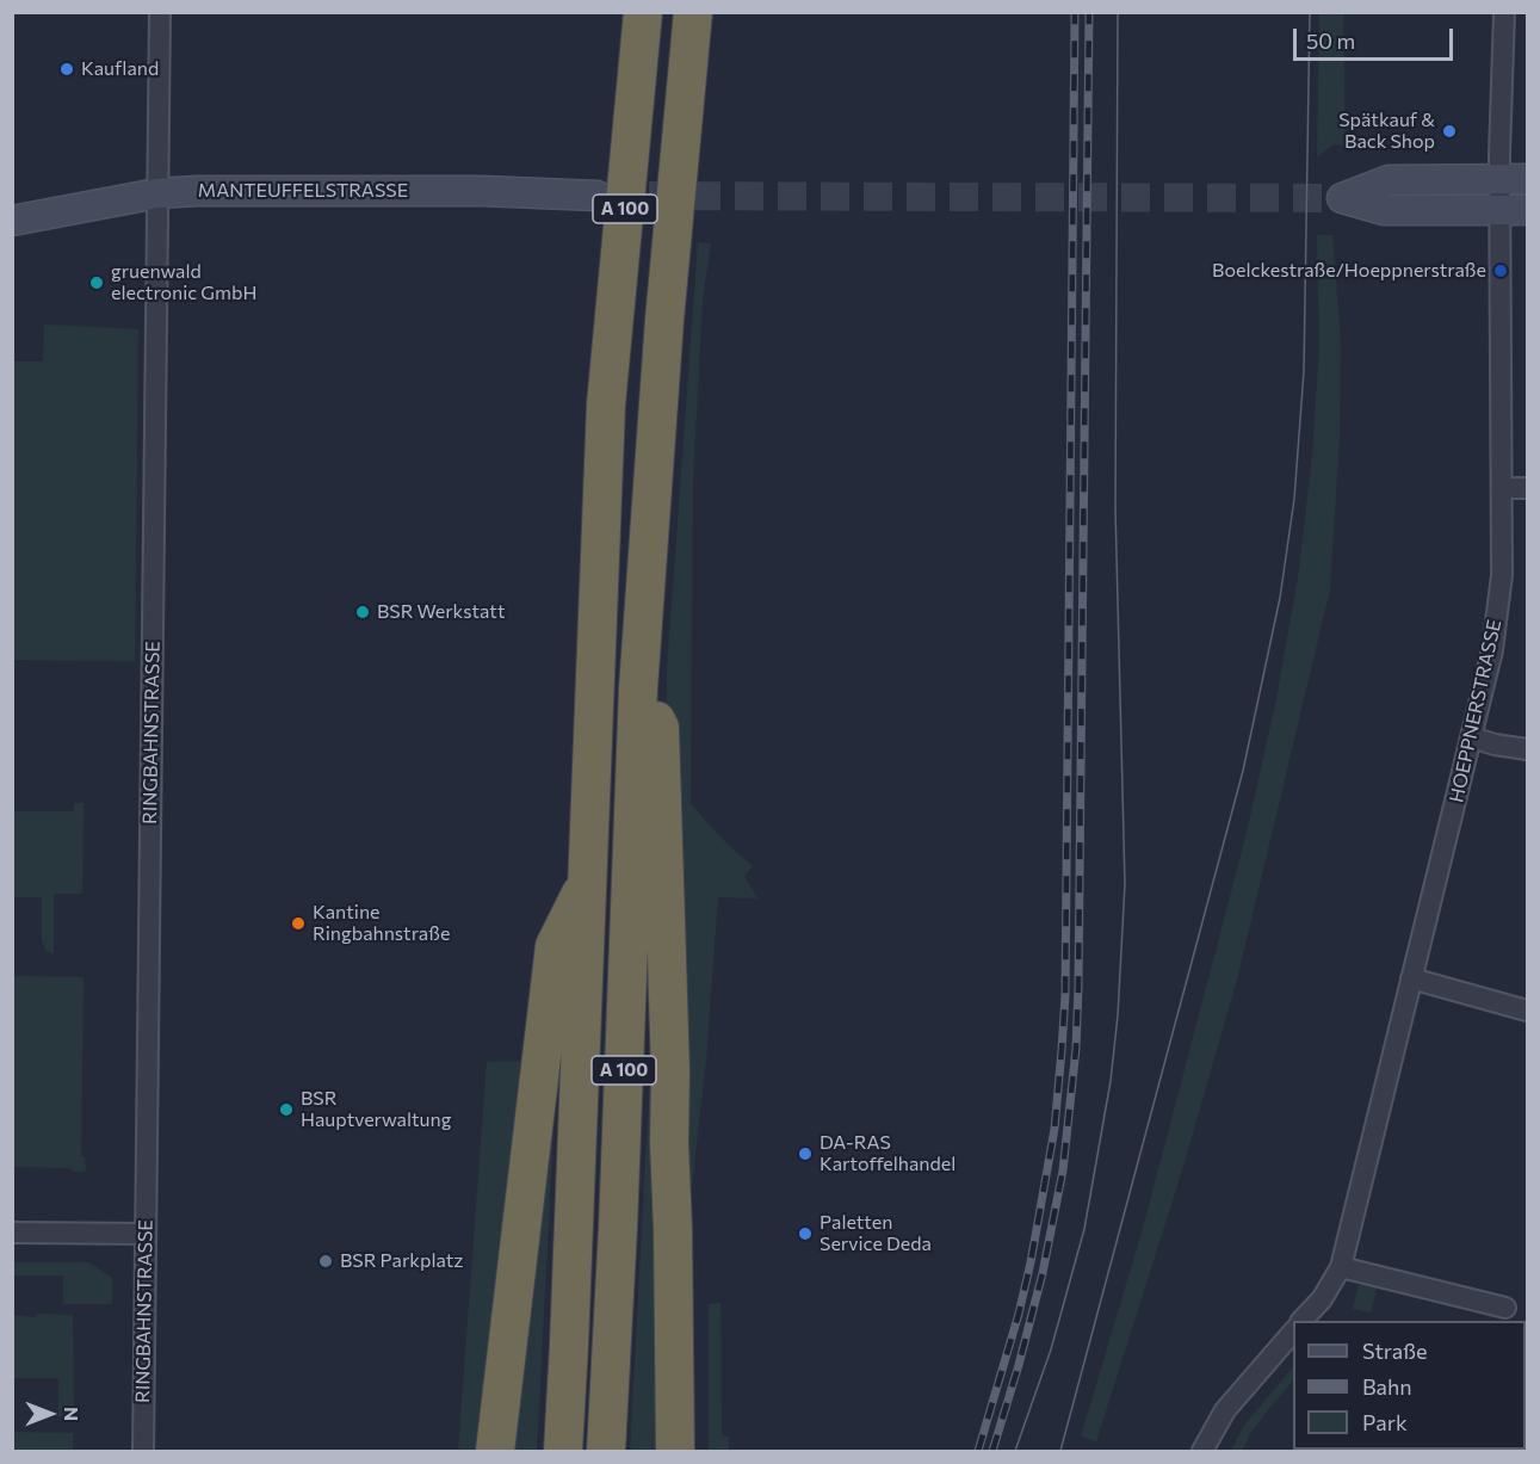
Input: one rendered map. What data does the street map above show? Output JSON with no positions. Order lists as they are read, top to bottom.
{
  "streets": {
    "highway": ["A 100"],
    "main road": ["MANTEUFFELSTRASSE"],
    "street": ["HOEPPNERSTRASSE", "RINGBAHNSTRASSE"]
  },
  "crossings": [
    ["MANTEUFFELSTRASSE", "RINGBAHNSTRASSE"]
  ],
  "places": [
    "Kaufland",
    "Spätkauf & Back Shop",
    "Boelckestraße/Hoeppnerstraße",
    "gruenwald electronic GmbH",
    "BSR Werkstatt",
    "Kantine Ringbahnstraße",
    "BSR Hauptverwaltung",
    "DA-RAS Kartoffelhandel",
    "Paletten Service Deda",
    "BSR Parkplatz"
  ],
  "legend": ["Straße", "Bahn", "Park"],
  "scale_bar": "50 m",
  "north": "right"
}
